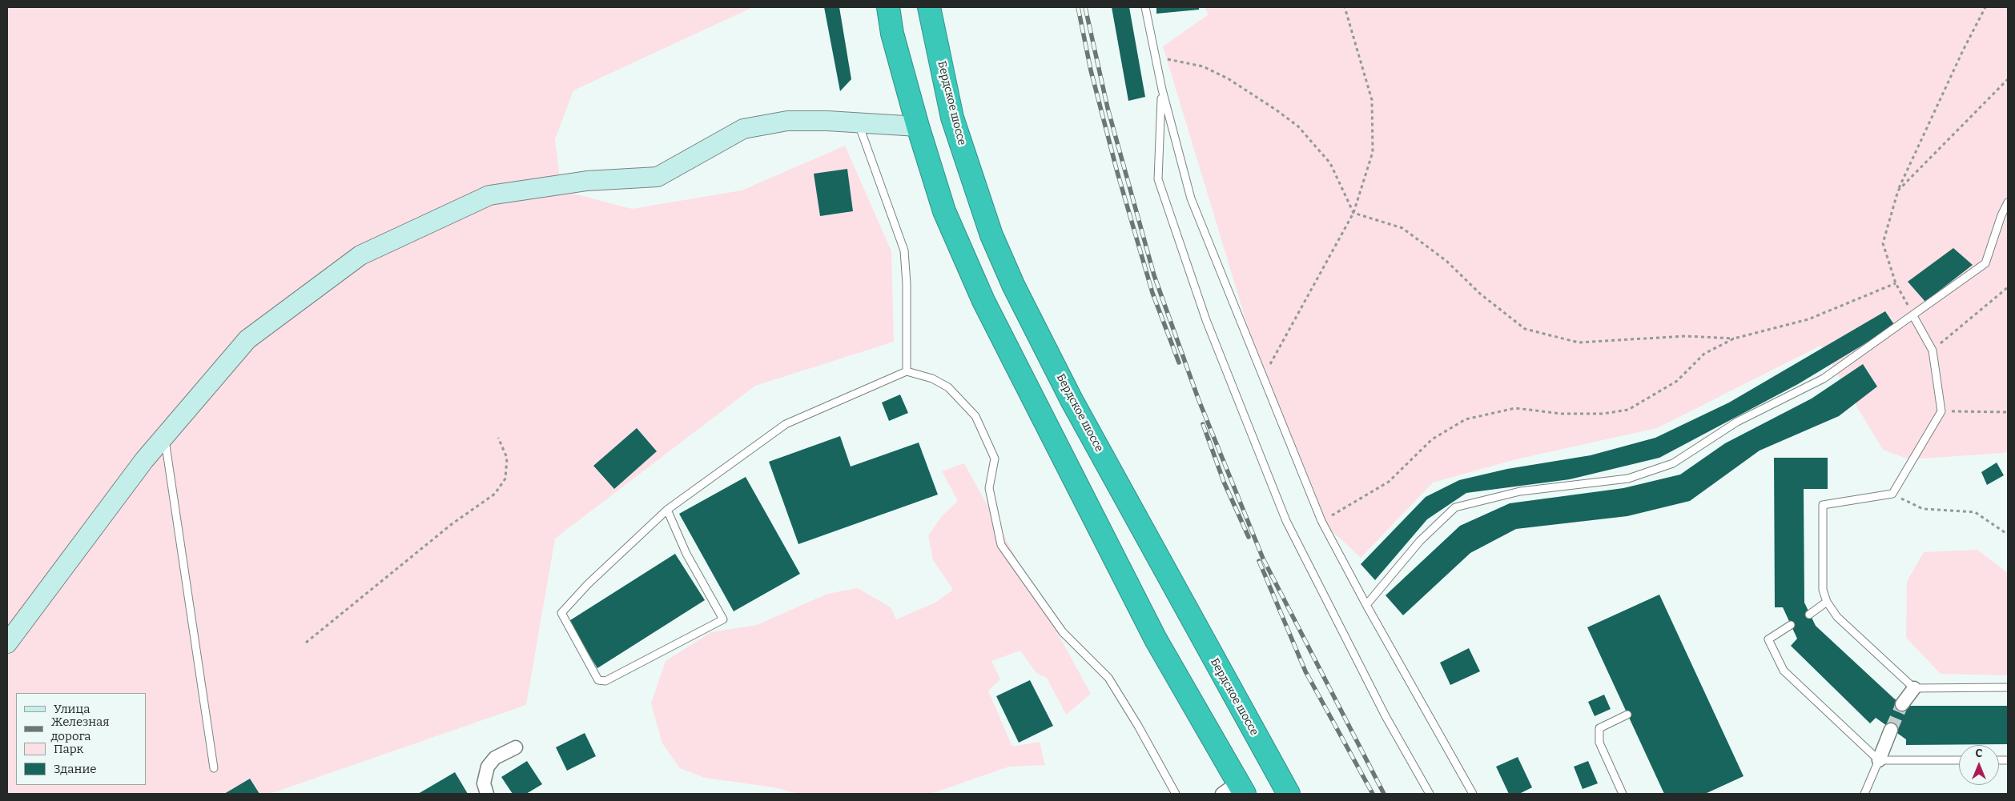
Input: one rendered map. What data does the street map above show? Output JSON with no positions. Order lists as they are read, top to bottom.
{
  "streets": {
    "highway": ["Бердское шоссе"]
  },
  "legend": [
    "Улица",
    "Железная дорога",
    "Парк",
    "Здание"
  ],
  "north": "top"
}
